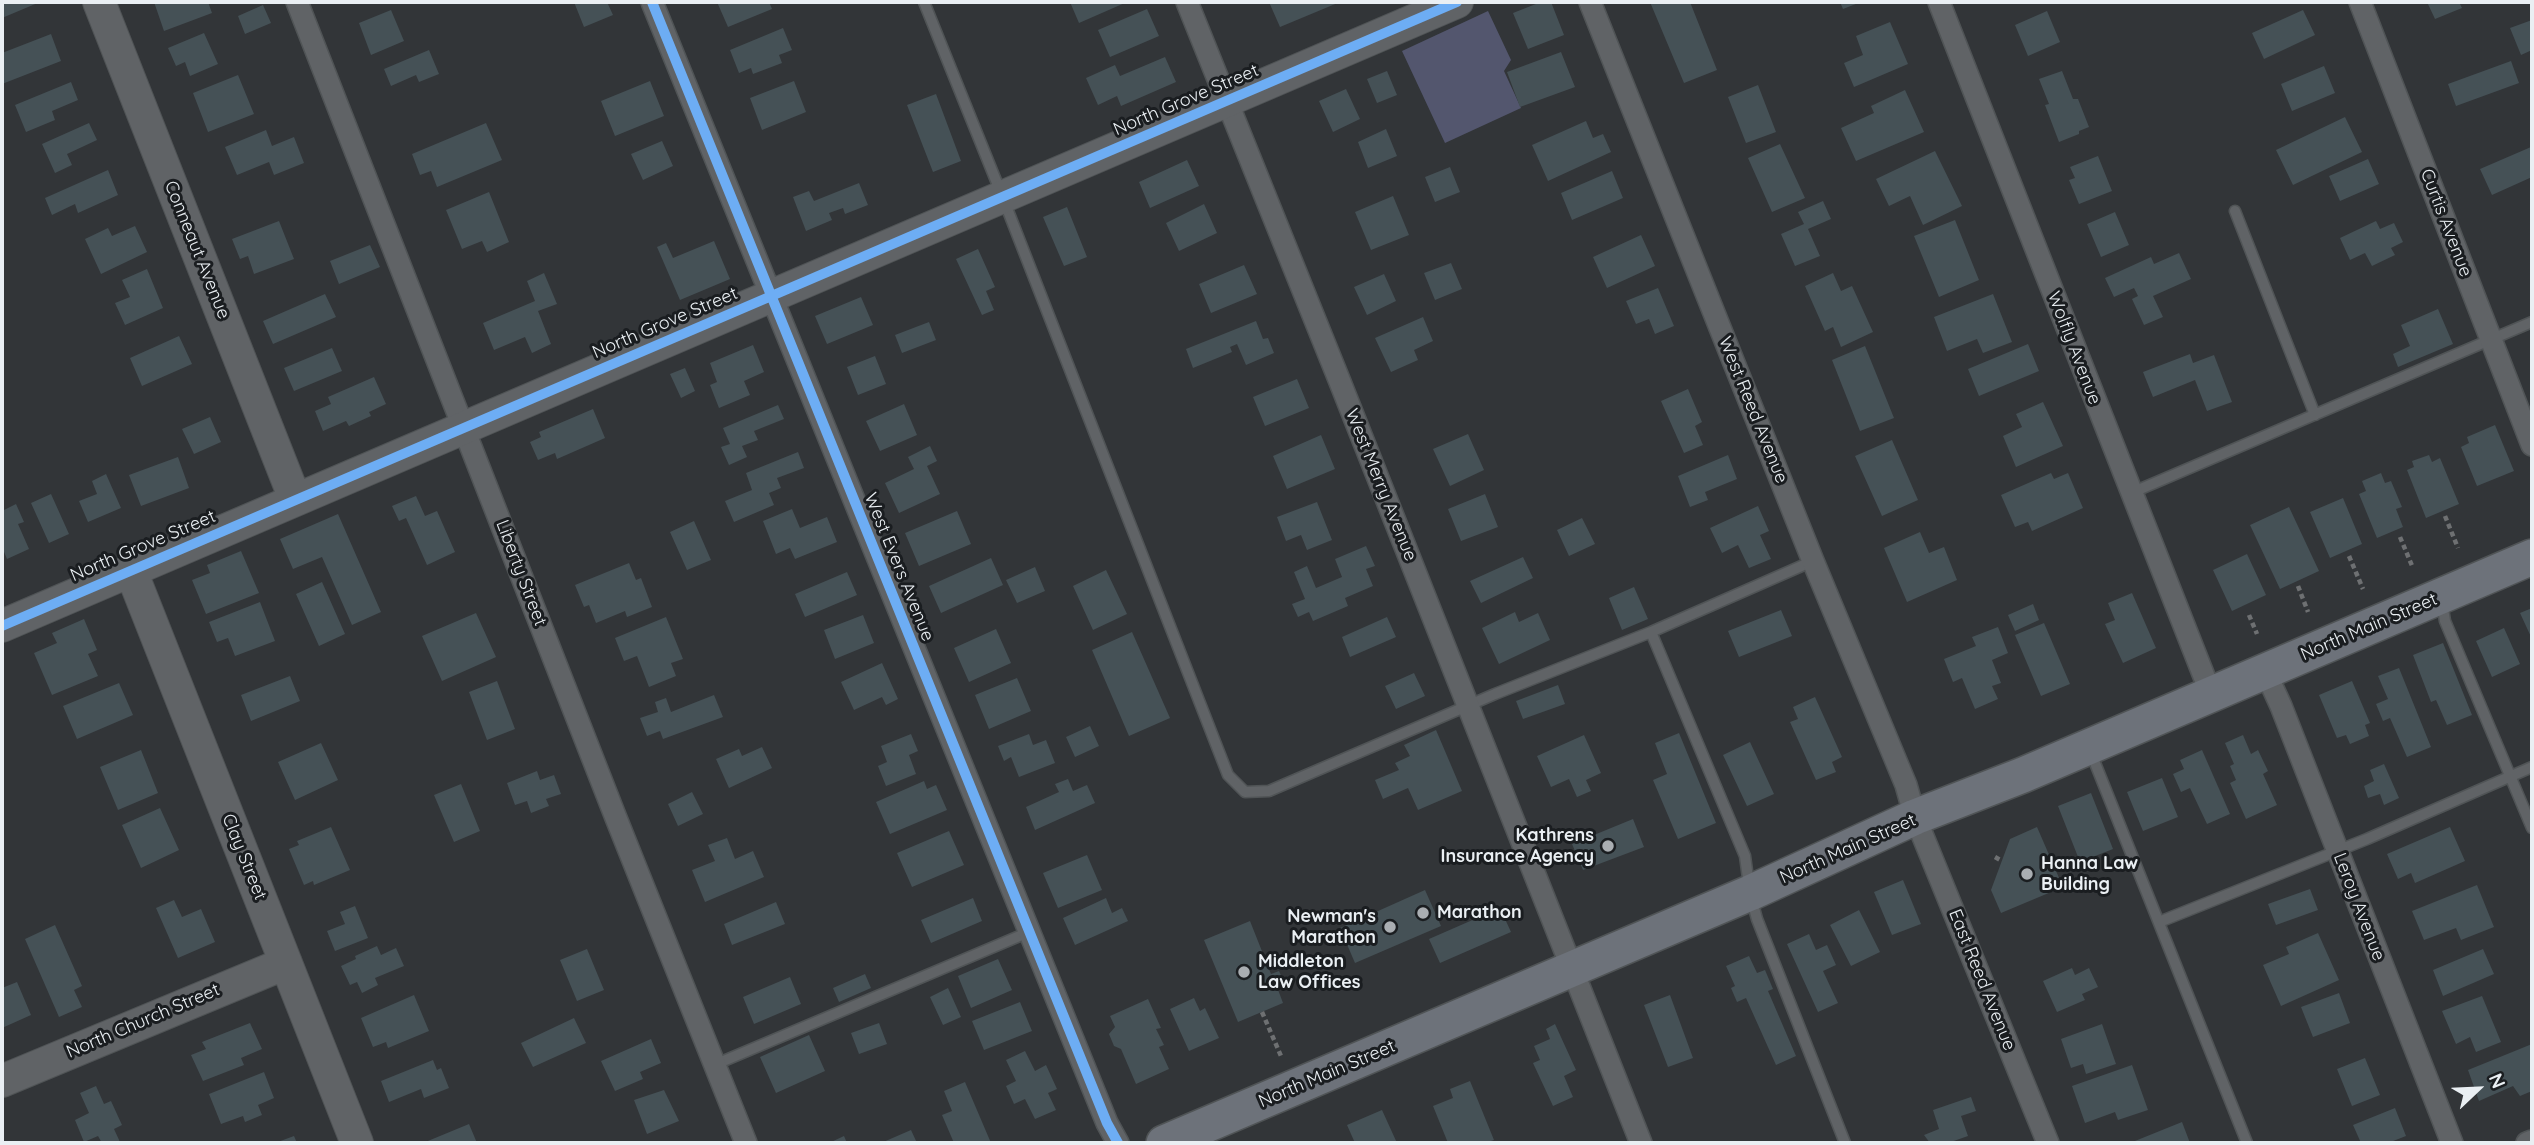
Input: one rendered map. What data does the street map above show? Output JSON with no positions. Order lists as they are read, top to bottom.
{
  "streets": {
    "main road": ["North Main Street"],
    "street": [
      "North Grove Street",
      "Curtis Avenue",
      "Conneaut Avenue",
      "Wolfly Avenue",
      "West Reed Avenue",
      "West Merry Avenue",
      "West Evers Avenue",
      "Liberty Street",
      "Clay Street",
      "Leroy Avenue",
      "East Reed Avenue",
      "North Church Street"
    ]
  },
  "crossings": [
    ["North Grove Street", "Conneaut Avenue"],
    ["North Grove Street", "West Merry Avenue"],
    ["North Grove Street", "West Evers Avenue"],
    ["North Grove Street", "Liberty Street"],
    ["North Grove Street", "Clay Street"],
    ["Wolfly Avenue", "North Main Street"],
    ["West Reed Avenue", "North Main Street"],
    ["West Reed Avenue", "East Reed Avenue"],
    ["West Merry Avenue", "North Main Street"],
    ["North Main Street", "Leroy Avenue"],
    ["North Main Street", "East Reed Avenue"],
    ["Clay Street", "North Church Street"]
  ],
  "places": [
    "Kathrens Insurance Agency",
    "Hanna Law Building",
    "Marathon",
    "Newman's Marathon",
    "Middleton Law Offices"
  ],
  "north": "top right"
}
